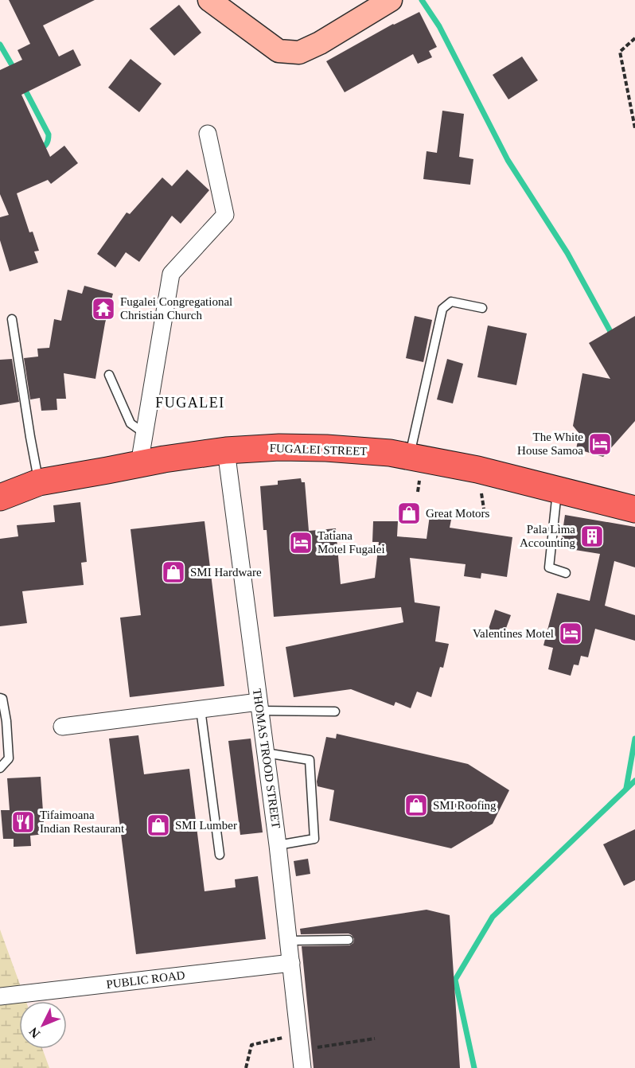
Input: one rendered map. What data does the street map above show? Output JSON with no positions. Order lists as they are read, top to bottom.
{
  "streets": {
    "main road": ["FUGALEI STREET"],
    "street": ["THOMAS TROOD STREET", "PUBLIC ROAD"]
  },
  "crossings": [
    ["FUGALEI STREET", "THOMAS TROOD STREET"],
    ["THOMAS TROOD STREET", "PUBLIC ROAD"]
  ],
  "districts": ["FUGALEI"],
  "places": {
    "temple": ["Fugalei Congregational Christian Church"],
    "hotel": ["The White House Samoa", "Tatiana Motel Fugalei", "Valentines Motel"],
    "shop": [
      "Great Motors",
      "SMI Hardware",
      "SMI Roofing",
      "SMI Lumber"
    ],
    "building": ["Pala Lima Accounting"],
    "restaurant": ["Tifaimoana Indian Restaurant"]
  },
  "north": "bottom left"
}
